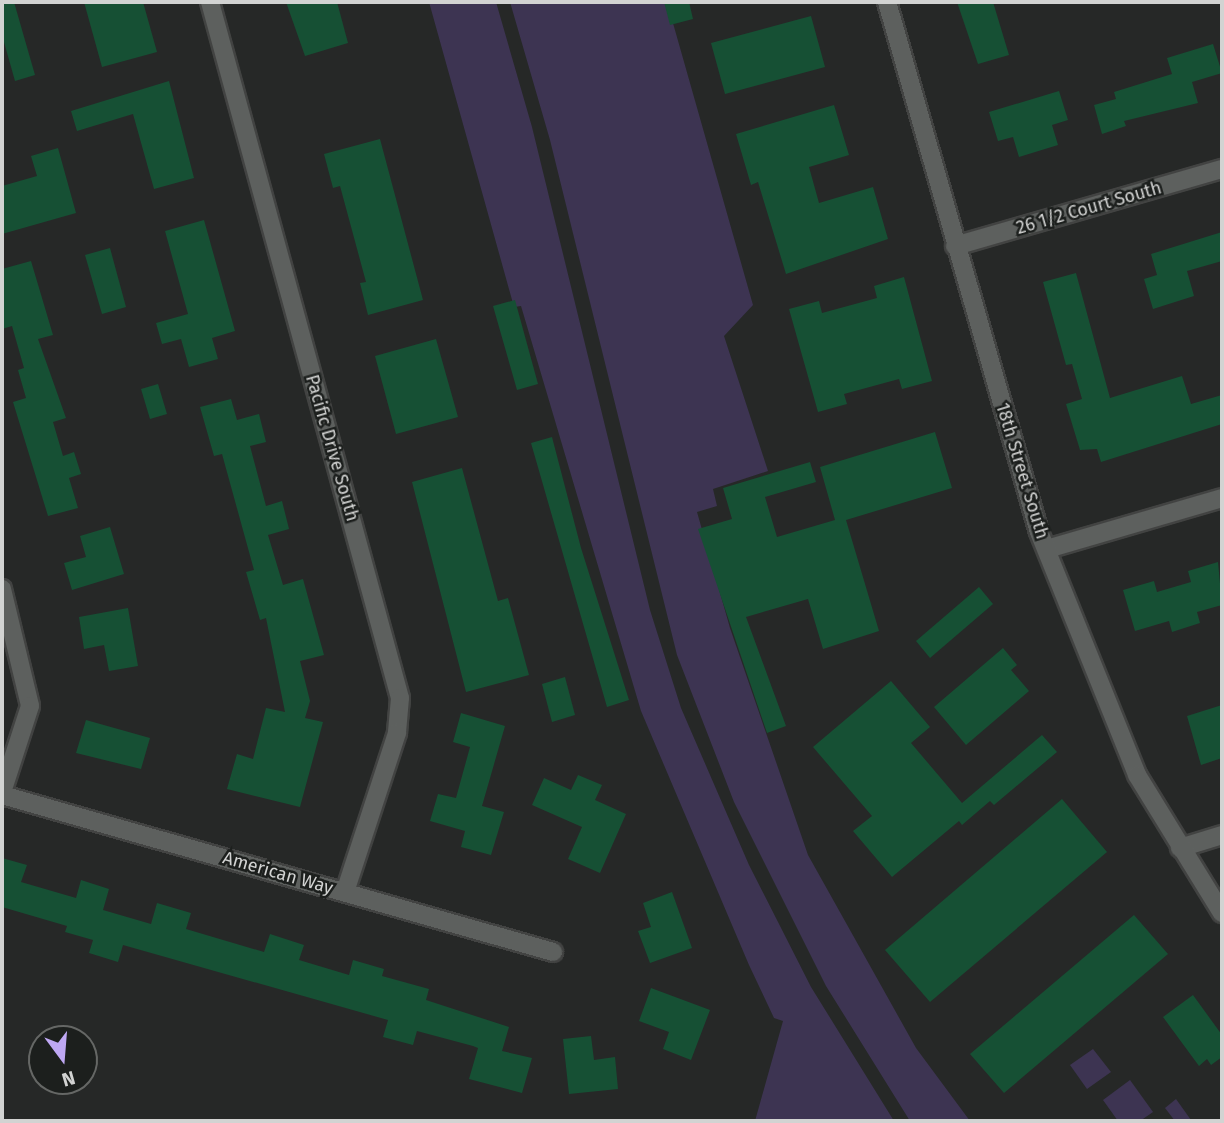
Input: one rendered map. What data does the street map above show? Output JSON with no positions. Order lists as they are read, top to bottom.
{
  "streets": {
    "street": [
      "26 1/2 Court South",
      "Pacific Drive South",
      "18th Street South",
      "American Way"
    ]
  },
  "crossings": [
    ["26 1/2 Court South", "18th Street South"],
    ["Pacific Drive South", "American Way"]
  ],
  "north": "bottom"
}
